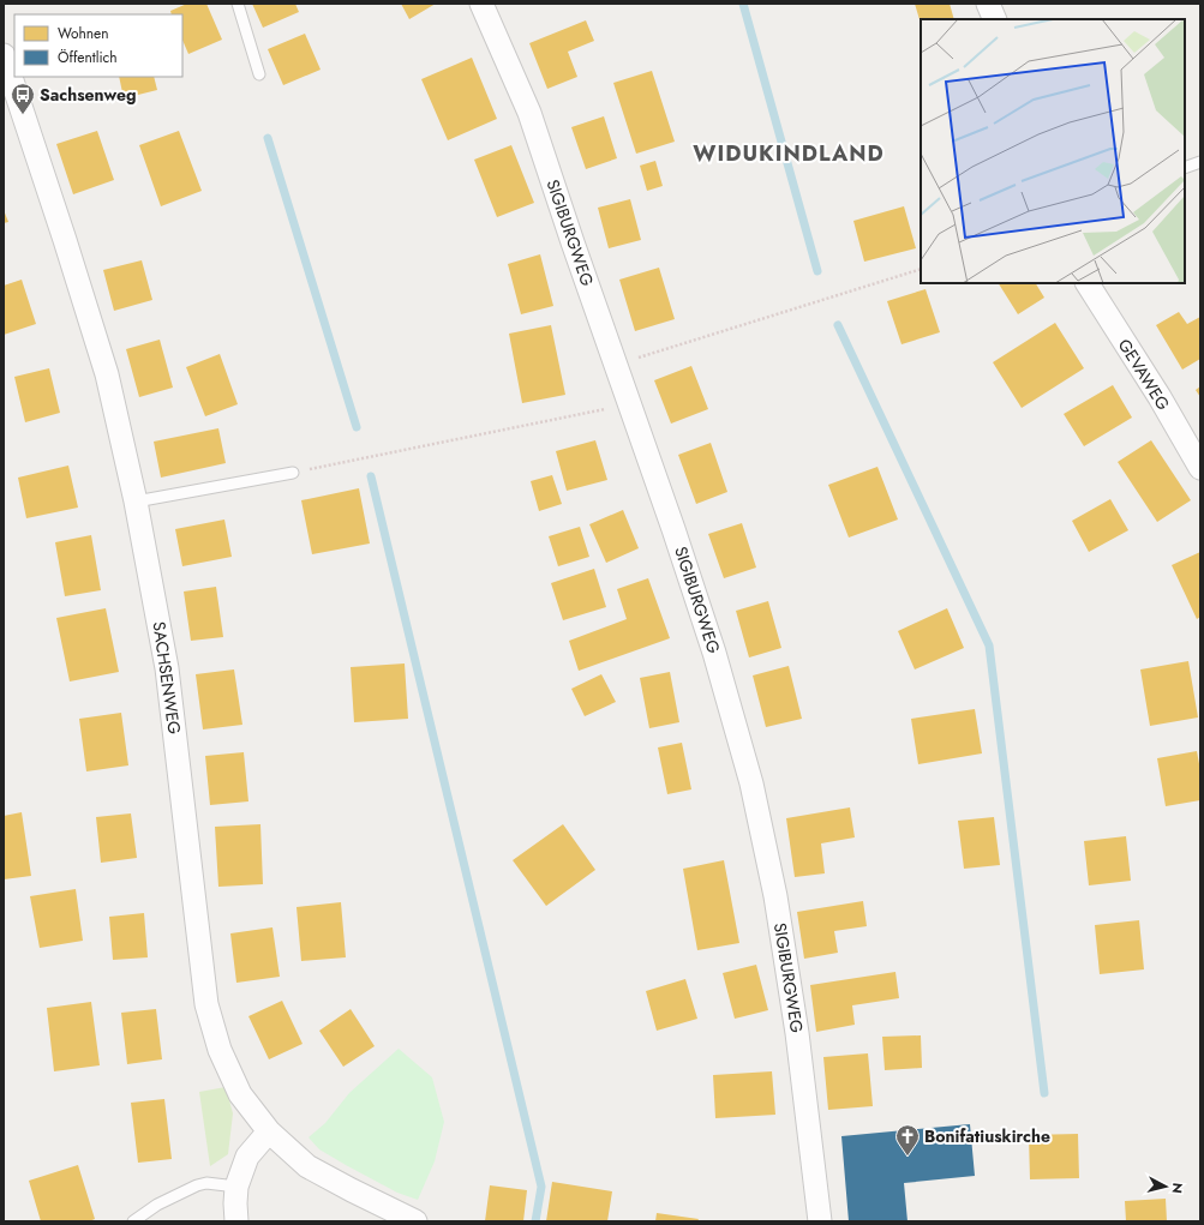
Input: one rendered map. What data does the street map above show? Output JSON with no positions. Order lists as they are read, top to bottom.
{
  "streets": {
    "street": ["SIGIBURGWEG", "GEVAWEG", "SACHSENWEG"]
  },
  "districts": ["WIDUKINDLAND"],
  "places": {
    "bus stop": ["Sachsenweg"],
    "church": ["Bonifatiuskirche"]
  },
  "legend": ["Wohnen", "Öffentlich"],
  "north": "right"
}
